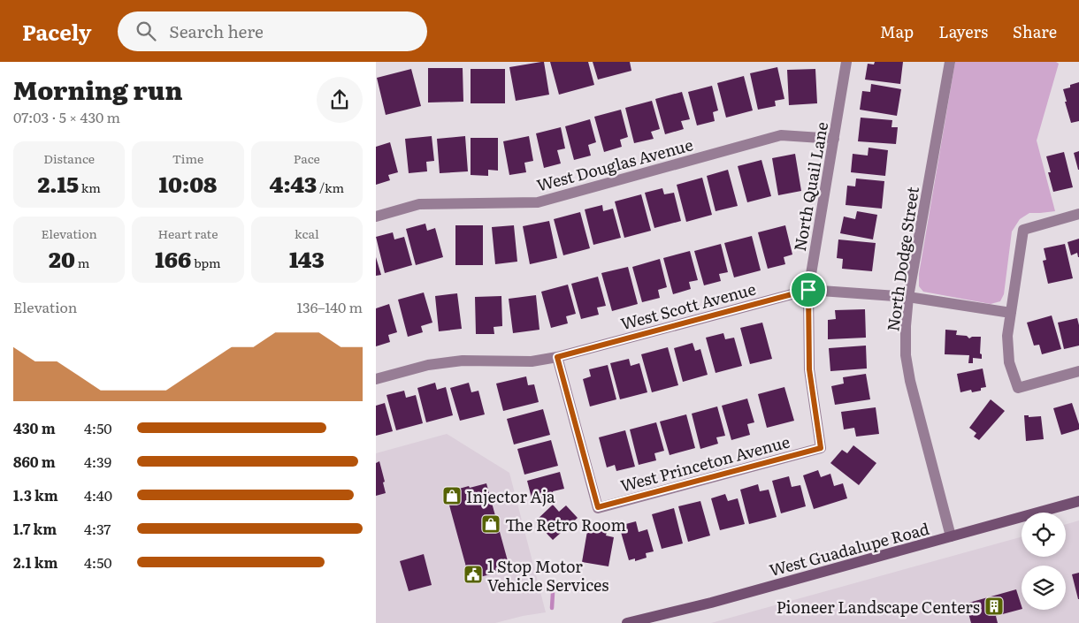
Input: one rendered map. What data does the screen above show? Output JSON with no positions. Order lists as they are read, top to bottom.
{
  "streets": {
    "main road": ["West Guadalupe Road"],
    "street": [
      "West Douglas Avenue",
      "North Quail Lane",
      "North Dodge Street",
      "West Scott Avenue",
      "West Princeton Avenue"
    ]
  },
  "crossings": [
    ["West Douglas Avenue", "North Quail Lane"],
    ["North Quail Lane", "West Scott Avenue"],
    ["North Quail Lane", "West Princeton Avenue"],
    ["North Dodge Street", "West Scott Avenue"],
    ["North Dodge Street", "West Guadalupe Road"],
    ["West Scott Avenue", "West Princeton Avenue"]
  ],
  "places": {
    "shop": ["Injector Aja", "The Retro Room"],
    "public building": ["1 Stop Motor Vehicle Services"],
    "building": ["Pioneer Landscape Centers"]
  },
  "page": {
    "header": "Pacely",
    "search": "Search here",
    "nav": ["Map", "Layers", "Share"],
    "heading": ["Morning run", "07:03 · 5 × 430 m"],
    "stats": [
      ["Distance", "2.15 km"],
      ["Time", "10:08"],
      ["Pace", "4:43 /km"],
      ["Elevation", "20 m"],
      ["Heart rate", "166 bpm"],
      ["kcal", "143"]
    ],
    "chart": ["Elevation", "136–140 m"],
    "list": [
      {
        "name": "430 m",
        "note": "4:50"
      },
      {
        "name": "860 m",
        "note": "4:39"
      },
      {
        "name": "1.3 km",
        "note": "4:40"
      },
      {
        "name": "1.7 km",
        "note": "4:37"
      },
      {
        "name": "2.1 km",
        "note": "4:50"
      }
    ]
  }
}
